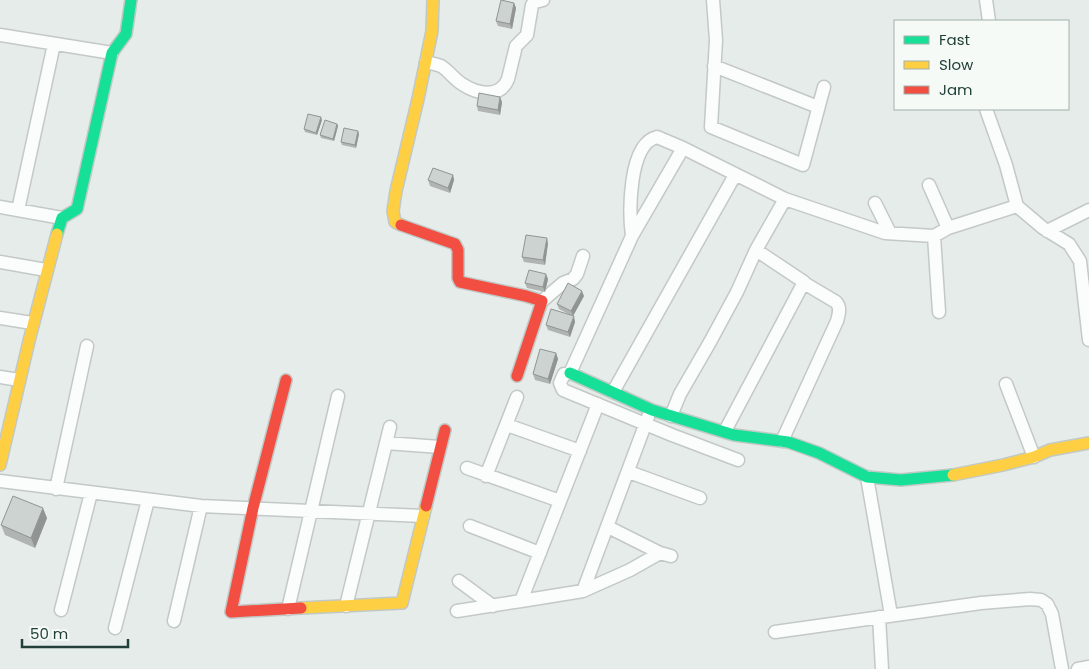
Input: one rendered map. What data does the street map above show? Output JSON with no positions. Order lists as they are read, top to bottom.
{
  "legend": ["Fast", "Slow", "Jam"],
  "scale_bar": "50 m"
}
